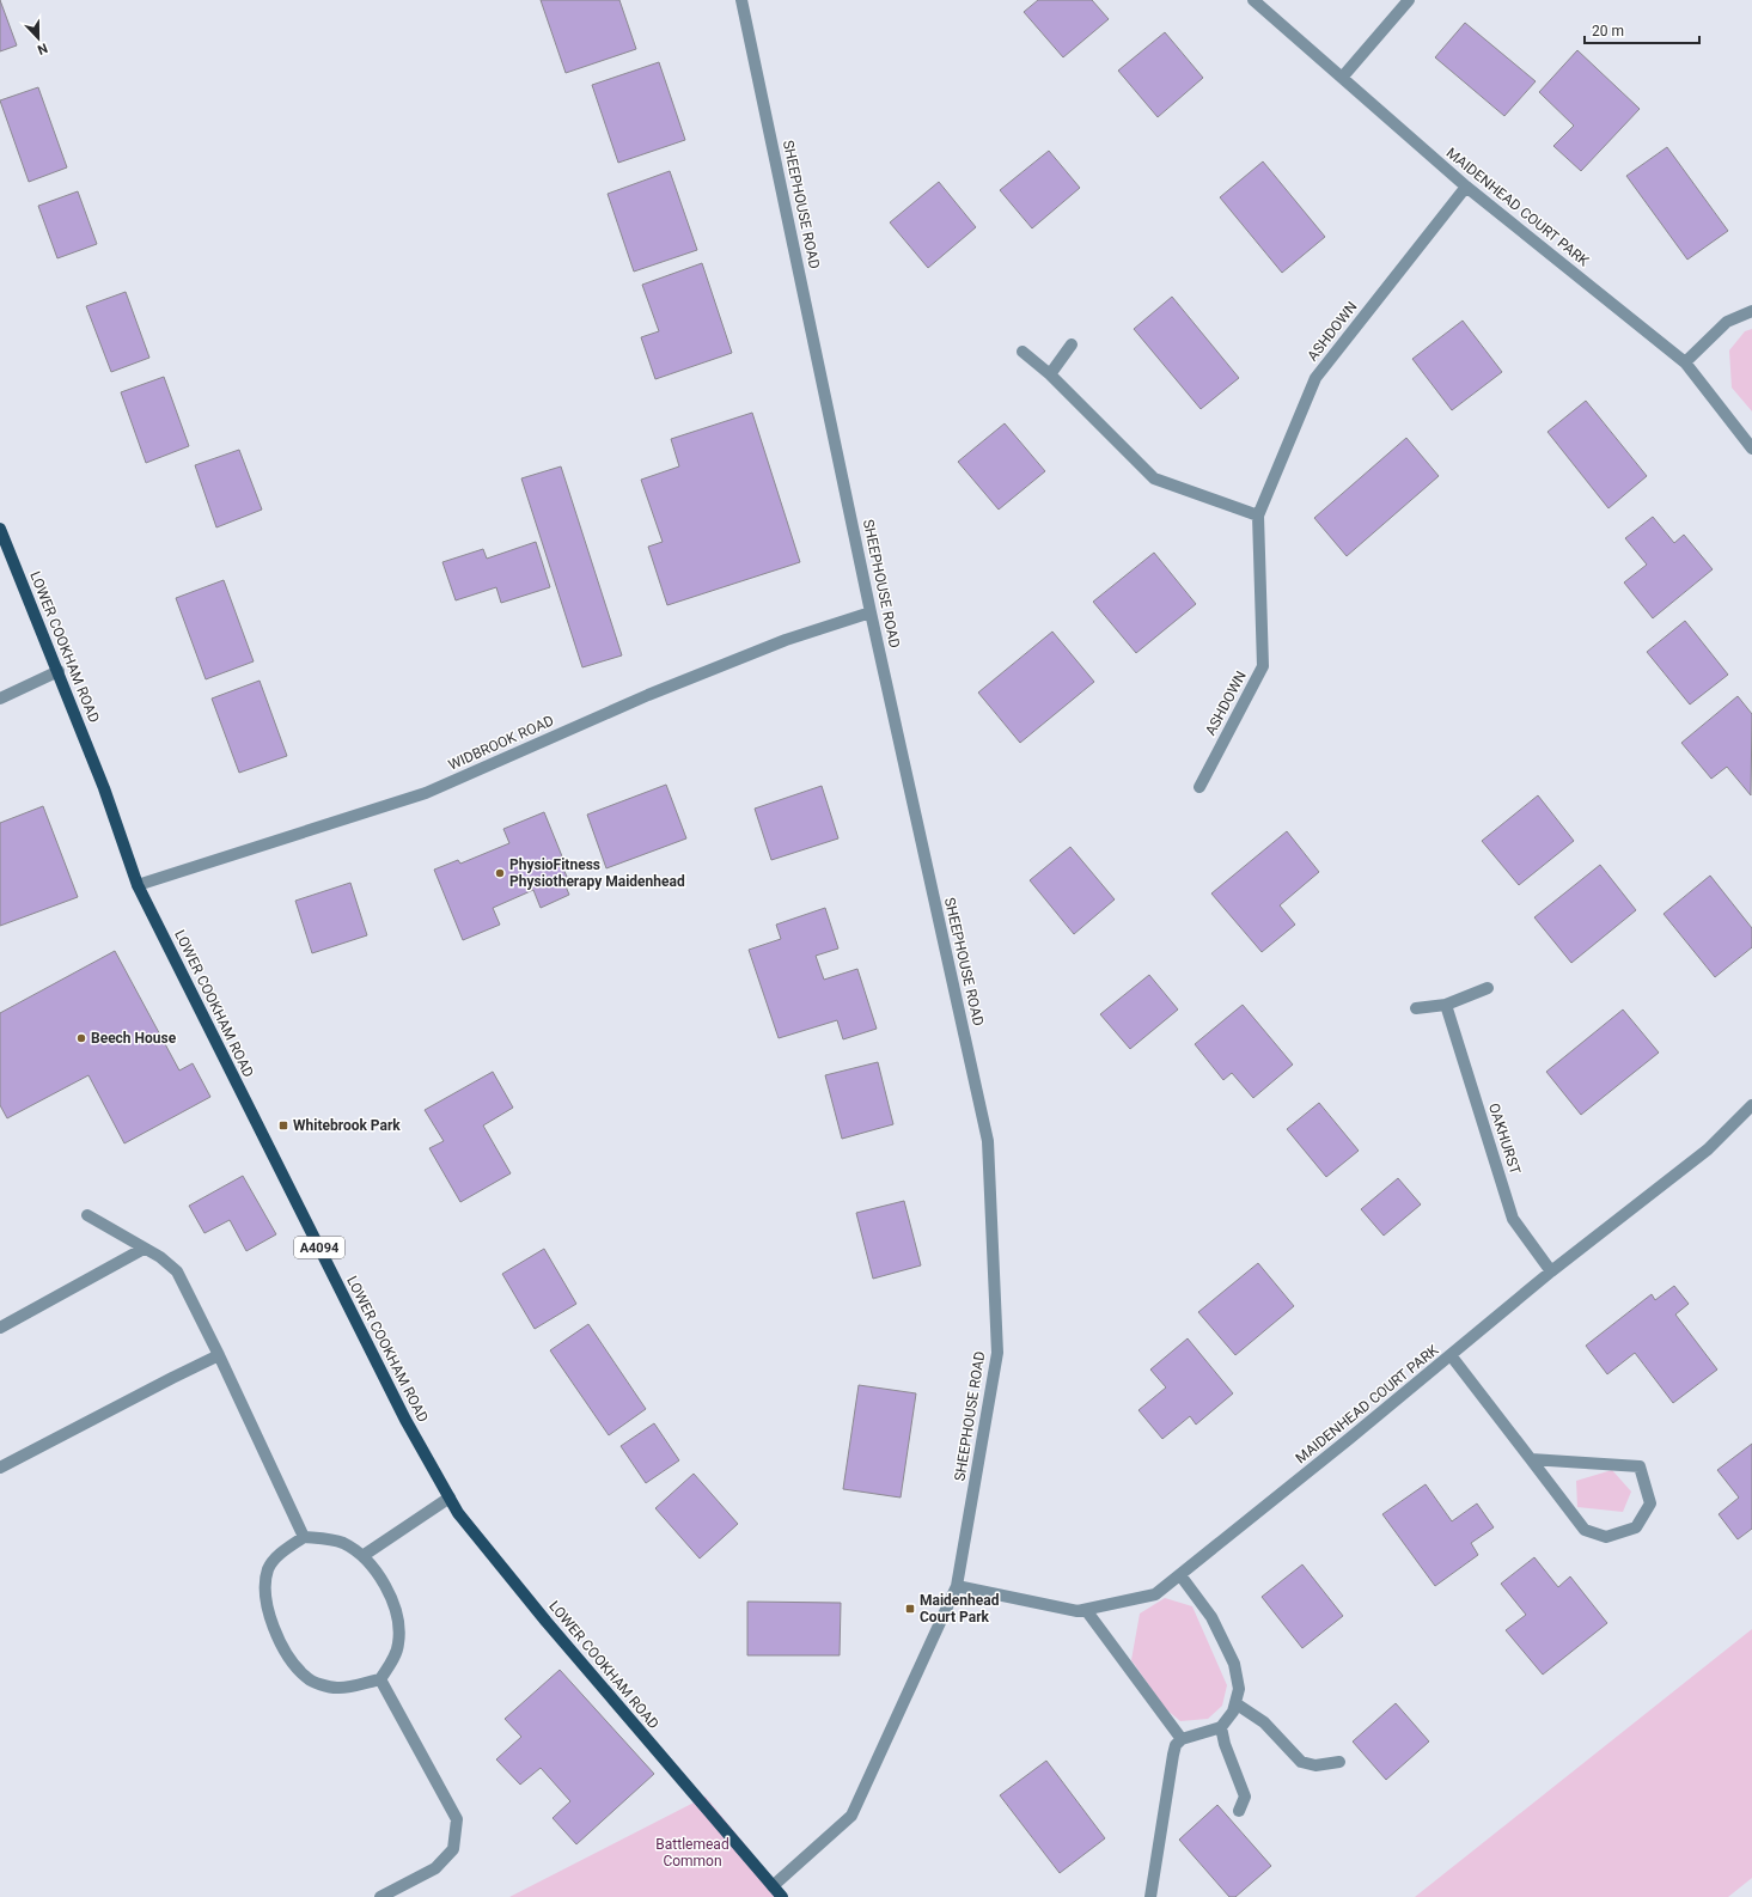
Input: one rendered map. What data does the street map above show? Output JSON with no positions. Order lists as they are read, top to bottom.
{
  "streets": {
    "main road": ["LOWER COOKHAM ROAD", "A4094"],
    "street": [
      "SHEEPHOUSE ROAD",
      "MAIDENHEAD COURT PARK",
      "ASHDOWN",
      "WIDBROOK ROAD",
      "OAKHURST"
    ]
  },
  "crossings": [
    ["SHEEPHOUSE ROAD", "MAIDENHEAD COURT PARK"],
    ["SHEEPHOUSE ROAD", "LOWER COOKHAM ROAD"],
    ["SHEEPHOUSE ROAD", "WIDBROOK ROAD"],
    ["MAIDENHEAD COURT PARK", "ASHDOWN"],
    ["MAIDENHEAD COURT PARK", "OAKHURST"],
    ["LOWER COOKHAM ROAD", "WIDBROOK ROAD"]
  ],
  "parks": ["Battlemead Common"],
  "places": {
    "other": ["PhysioFitness Physiotherapy Maidenhead", "Beech House"],
    "transit": ["Whitebrook Park", "Maidenhead Court Park"]
  },
  "scale_bar": "20 m",
  "north": "bottom"
}
